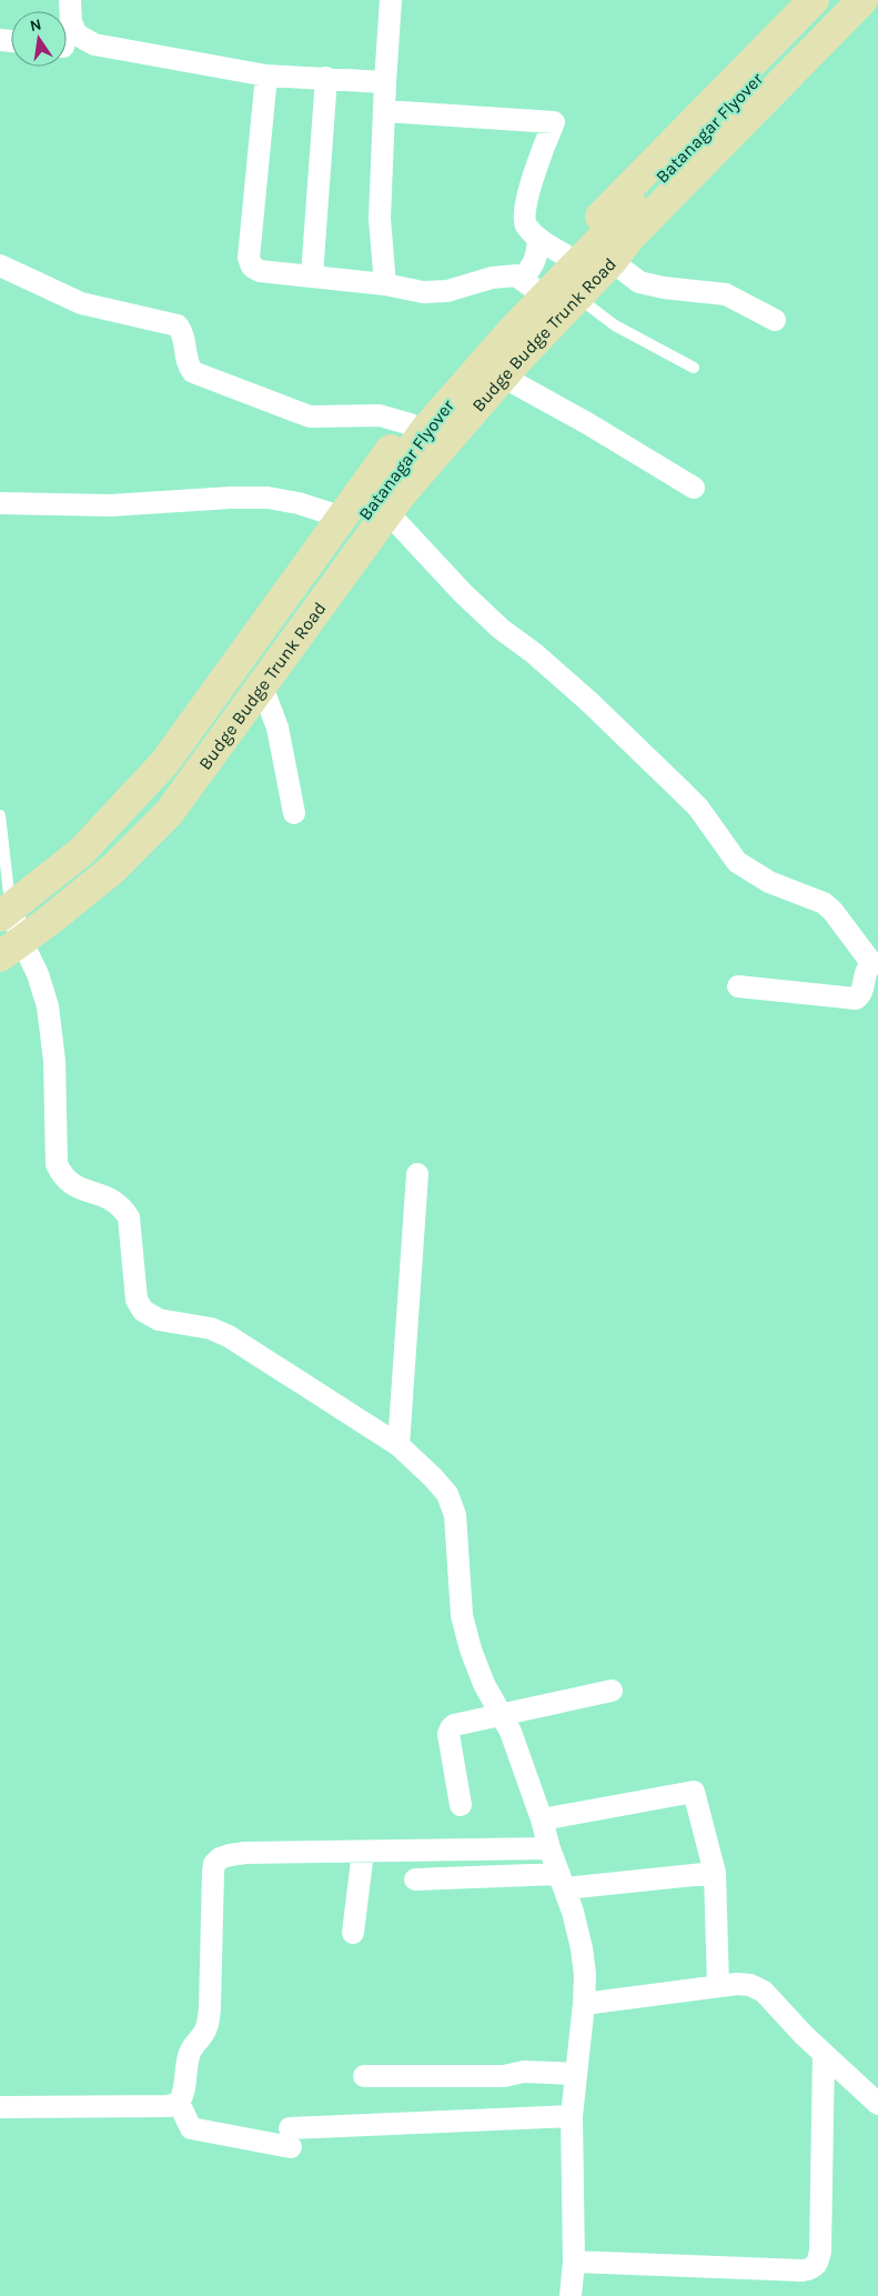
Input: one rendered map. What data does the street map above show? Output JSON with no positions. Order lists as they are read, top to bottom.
{
  "streets": {
    "street": ["Batanagar Flyover", "Budge Budge Trunk Road"]
  },
  "crossings": [
    ["Batanagar Flyover", "Budge Budge Trunk Road"]
  ],
  "north": "top"
}
